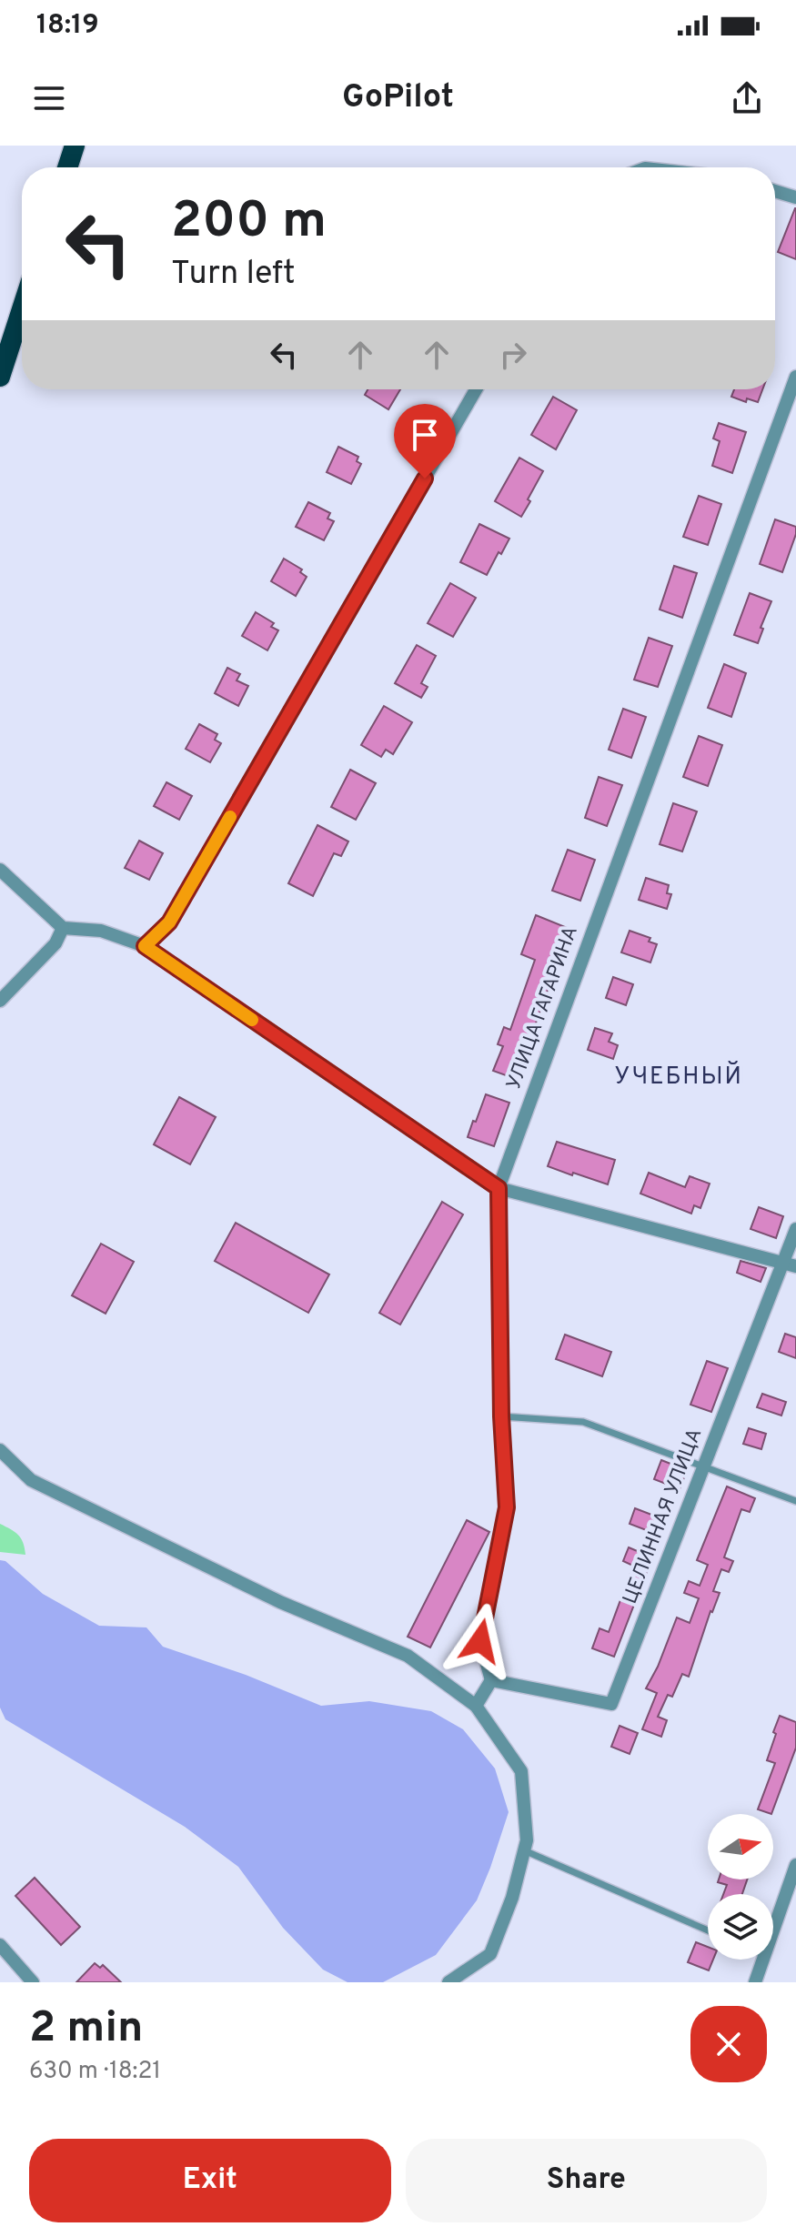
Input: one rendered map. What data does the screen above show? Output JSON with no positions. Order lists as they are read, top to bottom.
{
  "streets": {
    "street": ["УЛИЦА ГАГАРИНА", "ЦЕЛИННАЯ УЛИЦА"]
  },
  "crossings": [
    ["УЛИЦА ГАГАРИНА", "ЦЕЛИННАЯ УЛИЦА"]
  ],
  "districts": ["УЧЕБНЫЙ"],
  "north": "right",
  "page": {
    "status": "18:19",
    "header": "GoPilot",
    "turn": ["200 m", "Turn left"],
    "heading": ["2 min", "630 m · 18:21"],
    "buttons": ["Exit", "Share"]
  }
}
